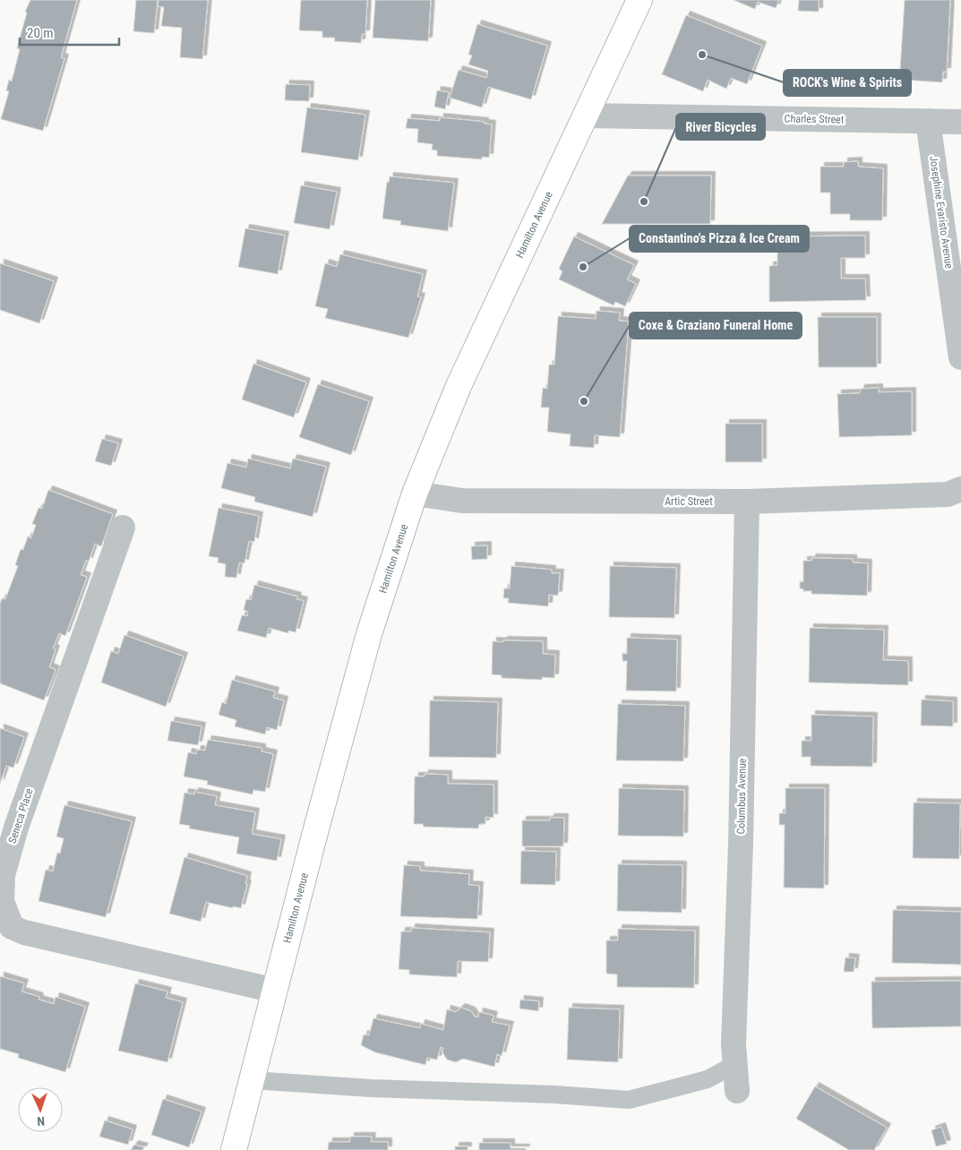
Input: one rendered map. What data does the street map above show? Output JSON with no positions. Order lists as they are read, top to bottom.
{
  "streets": {
    "main road": ["Hamilton Avenue"],
    "street": [
      "Charles Street",
      "Josephine Evaristo Avenue",
      "Artic Street",
      "Columbus Avenue",
      "Seneca Place"
    ]
  },
  "crossings": [
    ["Charles Street", "Josephine Evaristo Avenue"],
    ["Charles Street", "Hamilton Avenue"],
    ["Hamilton Avenue", "Artic Street"],
    ["Hamilton Avenue", "Seneca Place"],
    ["Artic Street", "Columbus Avenue"]
  ],
  "places": [
    "ROCK's Wine & Spirits",
    "River Bicycles",
    "Constantino's Pizza & Ice Cream",
    "Coxe & Graziano Funeral Home"
  ],
  "scale_bar": "20 m",
  "north": "bottom"
}
